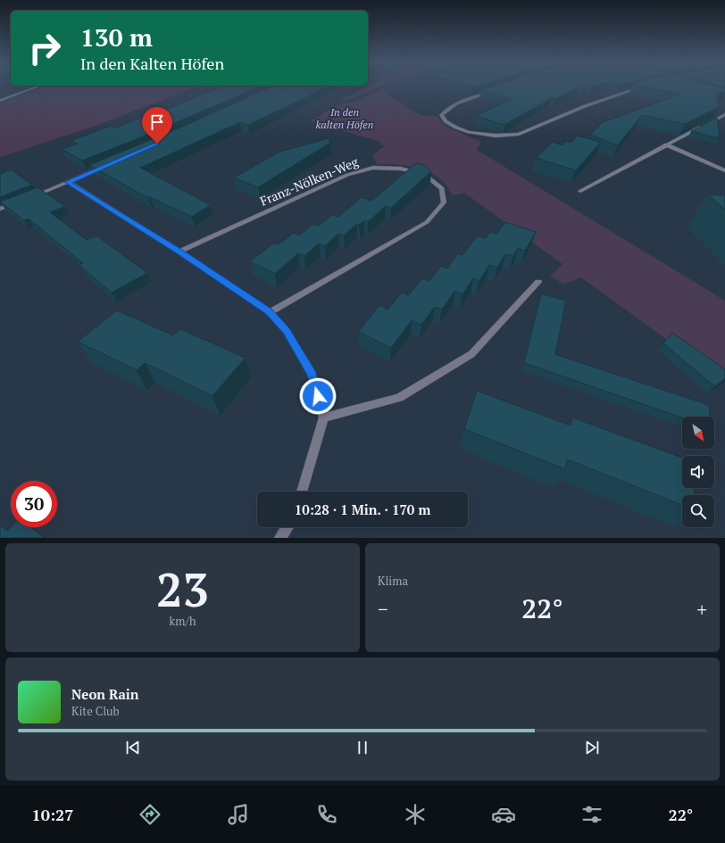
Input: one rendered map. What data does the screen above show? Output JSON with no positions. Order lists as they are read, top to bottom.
{
  "streets": {
    "street": ["Franz-Nölken-Weg"]
  },
  "parks": ["In den kalten Höfen"],
  "north": "bottom right",
  "page": {
    "turn": ["130 m", "In den Kalten Höfen"],
    "limit": "30",
    "trip": "10:28 · 1 Min. · 170 m",
    "tile": [
      ["23", "km/h"],
      "Klima"
    ],
    "heat": ["−", "22°", "+"],
    "song": ["Neon Rain", "Kite Club"],
    "tabs": ["10:27", "22°"]
  }
}
